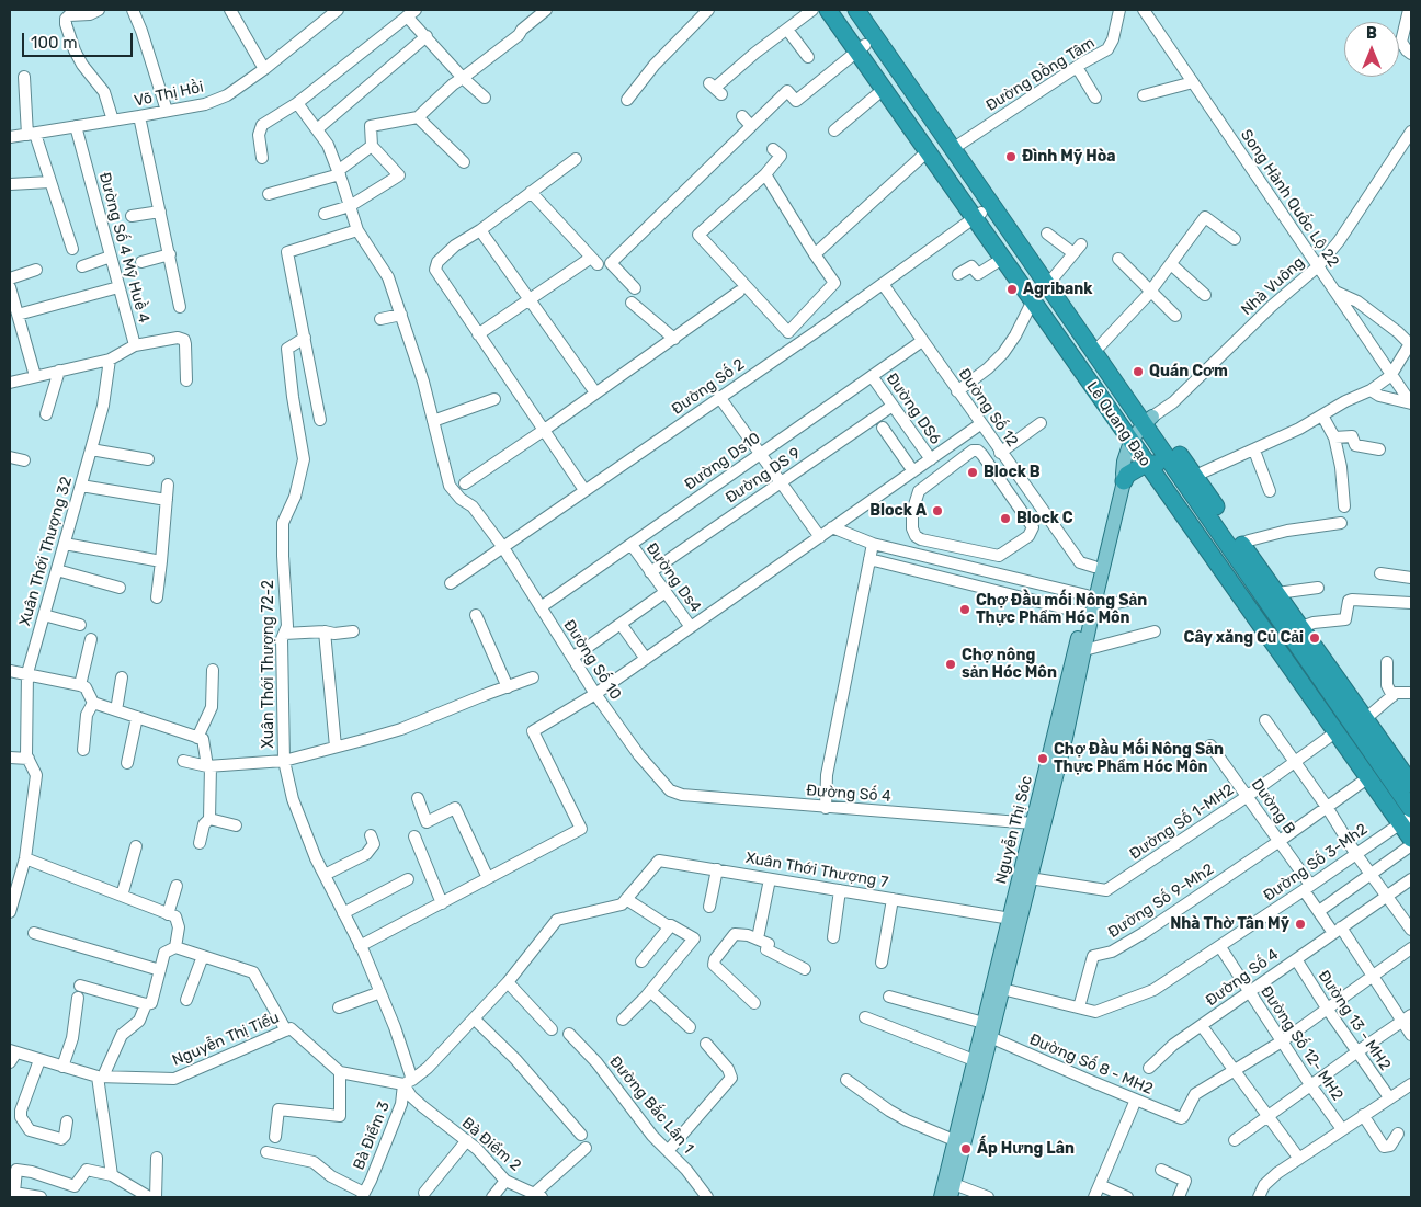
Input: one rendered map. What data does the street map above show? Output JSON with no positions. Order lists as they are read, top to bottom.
{
  "streets": {
    "highway": ["Lê Quang Đạo"],
    "main road": ["Nguyễn Thị Sóc"],
    "street": [
      "Đường Đồng Tâm",
      "Võ Thị Hồi",
      "Song Hành Quốc Lộ 22",
      "Đường Số 4 Mỹ Huề 4",
      "Nhà Vuông",
      "Đường Số 2",
      "Đường Số 12",
      "Đường DS6",
      "Đường Ds10",
      "Đường DS 9",
      "Xuân Thới Thượng 32",
      "Đường Ds4",
      "Đường Số 10",
      "Xuân Thới Thượng 72-2",
      "Đường Số 4",
      "Dường B",
      "Đường Số 1-MH2",
      "Đường Số 3-Mh2",
      "Xuân Thới Thượng 7",
      "Đường Số 9-Mh2",
      "Đường 13 - MH2",
      "Nguyễn Thị Tiểu",
      "Đường Số 12- MH2",
      "Đường Số 8 - MH2",
      "Đường Bắc Lân 1",
      "Bà Điểm 3",
      "Bà Điểm 2"
    ]
  },
  "crossings": [
    ["Đường Đồng Tâm", "Lê Quang Đạo"],
    ["Võ Thị Hồi", "Đường Số 4 Mỹ Huề 4"],
    ["Song Hành Quốc Lộ 22", "Nhà Vuông"],
    ["Đường Số 4 Mỹ Huề 4", "Xuân Thới Thượng 32"],
    ["Nhà Vuông", "Lê Quang Đạo"],
    ["Nhà Vuông", "Nguyễn Thị Sóc"],
    ["Đường Số 2", "Đường Số 12"],
    ["Đường Số 2", "Lê Quang Đạo"],
    ["Đường Số 2", "Đường Số 10"],
    ["Đường Số 12", "Đường Ds10"],
    ["Đường Số 12", "Nguyễn Thị Sóc"],
    ["Đường DS6", "Đường Ds10"],
    ["Đường DS6", "Đường DS 9"],
    ["Lê Quang Đạo", "Đường Số 1-MH2"],
    ["Lê Quang Đạo", "Nguyễn Thị Sóc"],
    ["Lê Quang Đạo", "Đường Số 3-Mh2"],
    ["Đường Ds10", "Đường Ds4"],
    ["Đường Ds10", "Đường Số 10"],
    ["Đường DS 9", "Đường Ds4"],
    ["Đường Số 10", "Đường Số 4"],
    ["Xuân Thới Thượng 72-2", "Bà Điểm 3"],
    ["Xuân Thới Thượng 72-2", "Bà Điểm 2"],
    ["Đường Số 4", "Dường B"],
    ["Đường Số 4", "Nguyễn Thị Sóc"],
    ["Đường Số 4", "Đường 13 - MH2"],
    ["Đường Số 4", "Đường Số 12- MH2"],
    ["Dường B", "Đường Số 1-MH2"],
    ["Dường B", "Đường Số 3-Mh2"],
    ["Dường B", "Đường Số 9-Mh2"],
    ["Đường Số 1-MH2", "Nguyễn Thị Sóc"],
    ["Nguyễn Thị Sóc", "Đường Số 3-Mh2"],
    ["Nguyễn Thị Sóc", "Xuân Thới Thượng 7"],
    ["Nguyễn Thị Sóc", "Đường Số 8 - MH2"],
    ["Đường Số 3-Mh2", "Đường Số 9-Mh2"],
    ["Đường Số 3-Mh2", "Đường Số 12- MH2"],
    ["Bà Điểm 3", "Bà Điểm 2"]
  ],
  "places": [
    "Đình Mỹ Hòa",
    "Agribank",
    "Quán Cơm",
    "Block B",
    "Block A",
    "Block C",
    "Chợ Đầu mối Nông Sản Thực Phẩm Hóc Môn",
    "Cây xăng Củ Cải",
    "Chợ nông sản Hóc Môn",
    "Chợ Đầu Mối Nông Sản Thực Phẩm Hóc Môn",
    "Nhà Thờ Tân Mỹ",
    "Ấp Hưng Lân"
  ],
  "scale_bar": "100 m",
  "north": "top"
}
